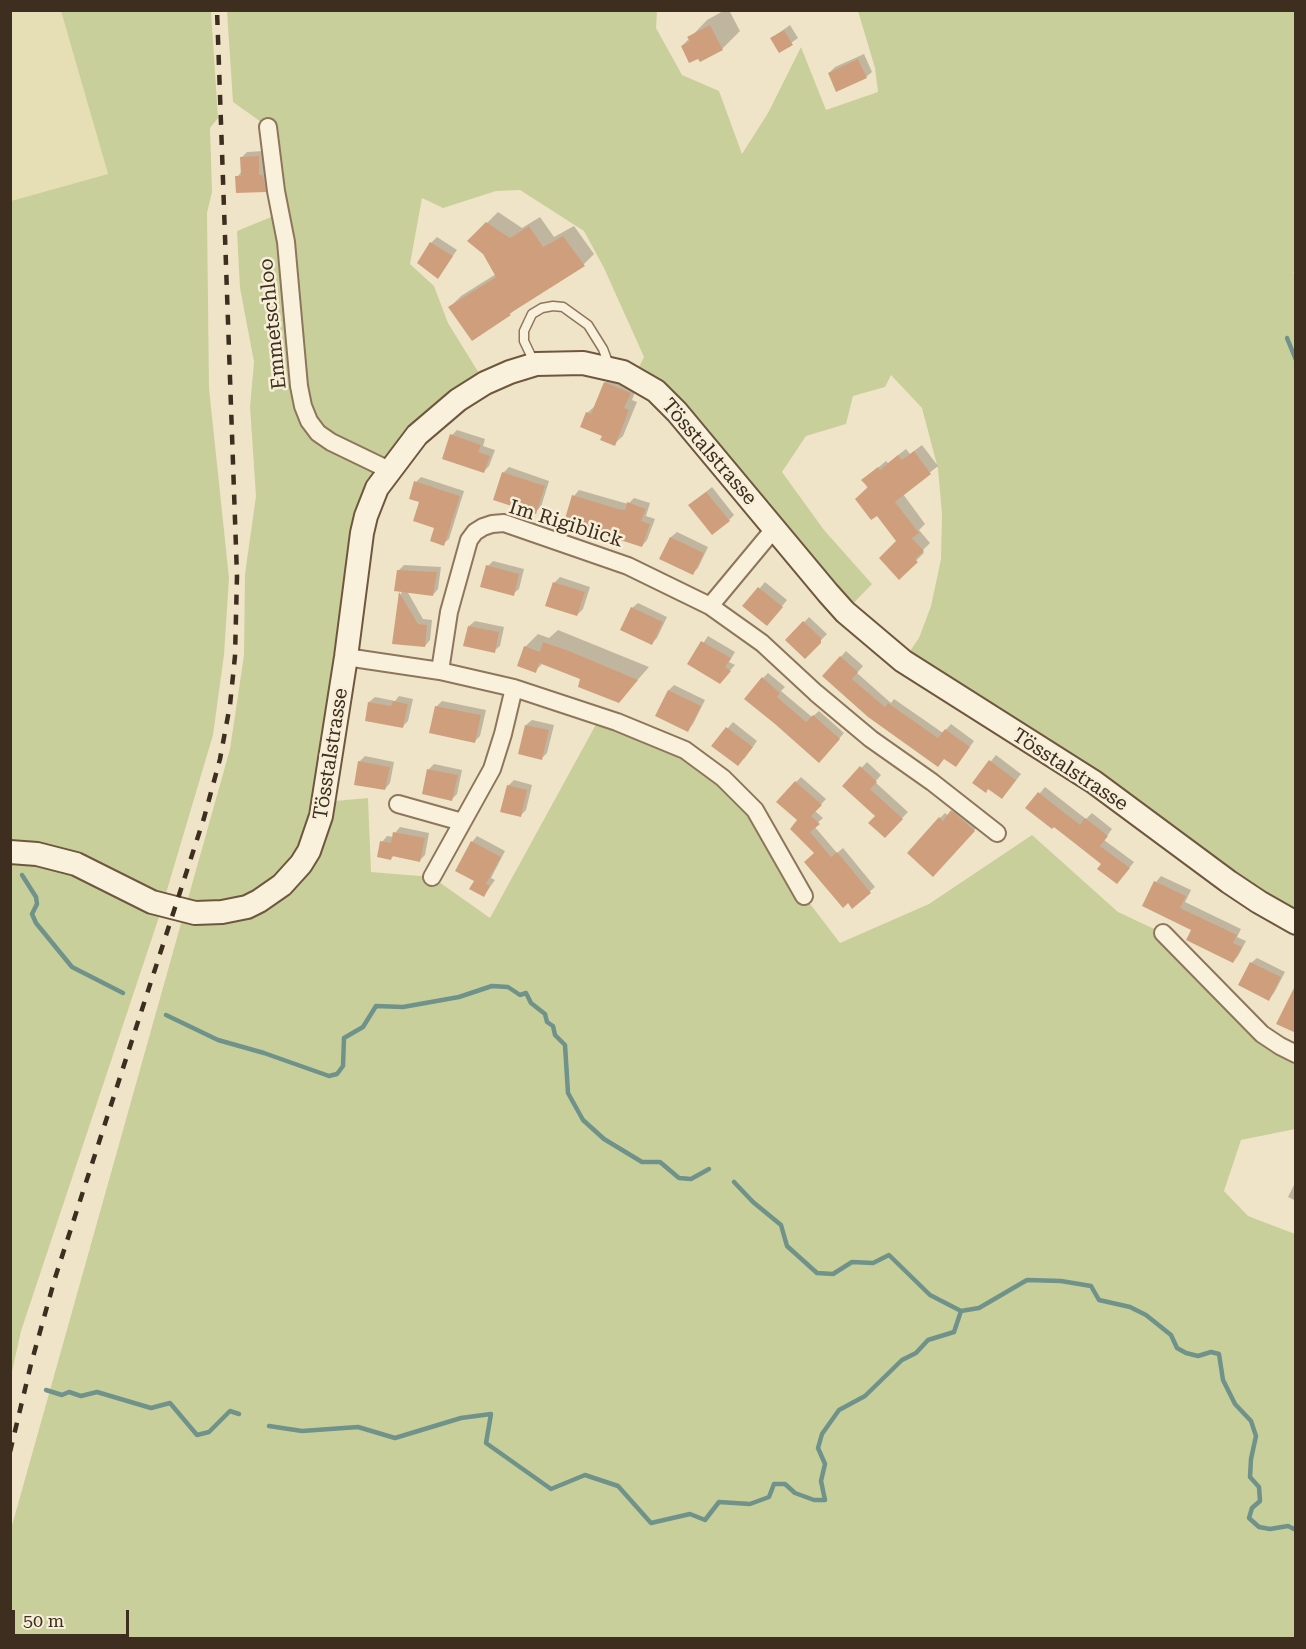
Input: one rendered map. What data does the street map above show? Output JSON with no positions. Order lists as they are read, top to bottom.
{
  "streets": {
    "main road": ["Tösstalstrasse"],
    "street": ["Emmetschloo", "Im Rigiblick"]
  },
  "crossings": [
    ["Emmetschloo", "Tösstalstrasse"]
  ],
  "scale_bar": "50 m"
}
